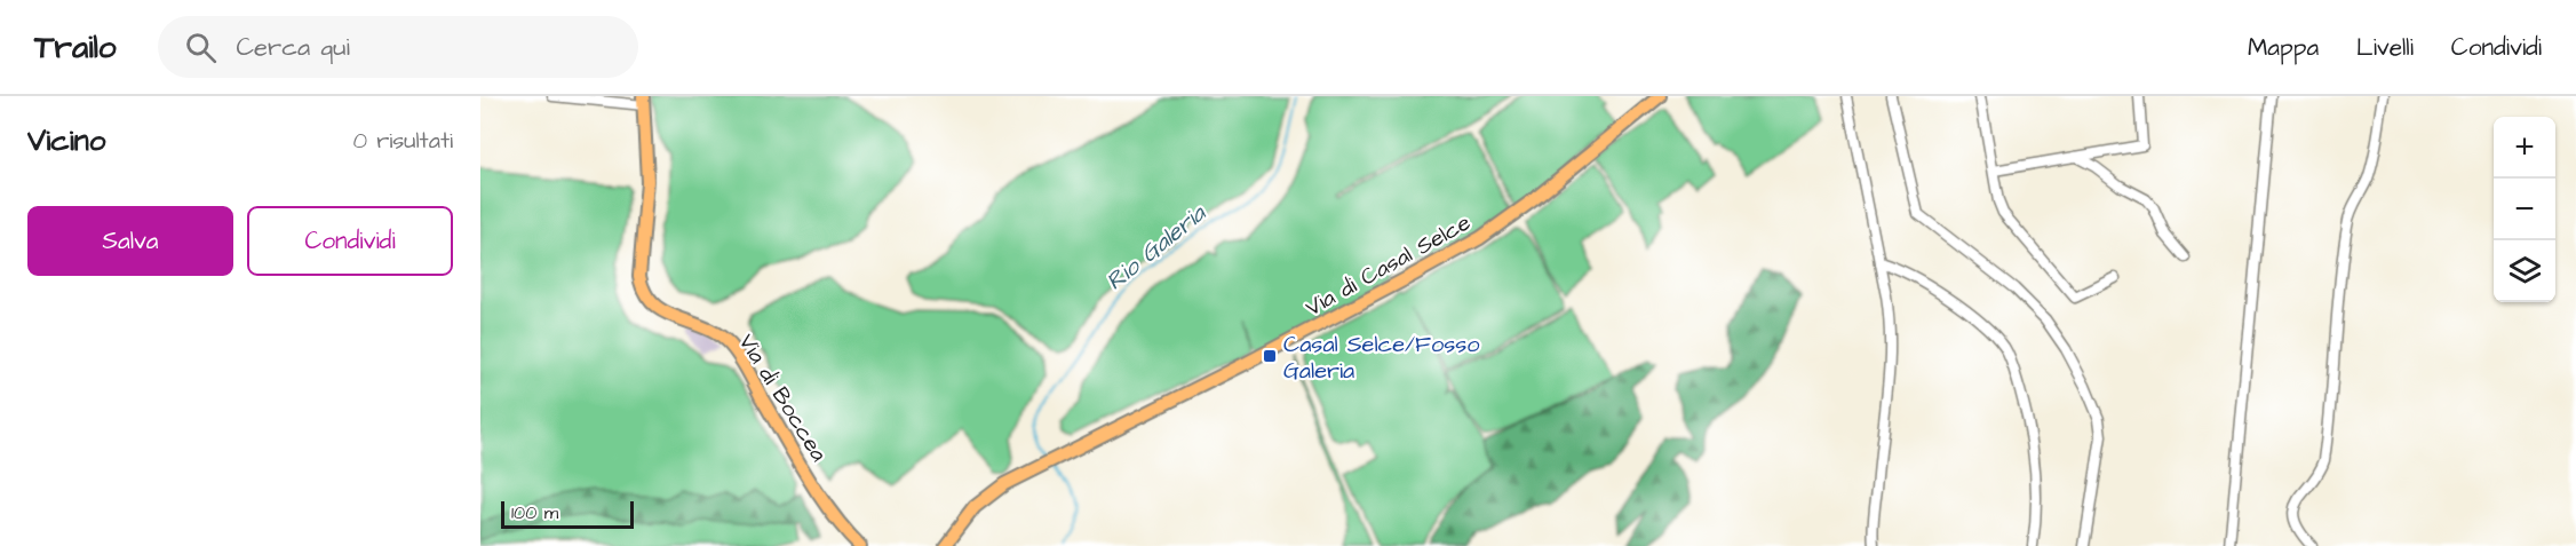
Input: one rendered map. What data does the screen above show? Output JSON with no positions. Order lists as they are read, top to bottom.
{
  "streets": {
    "main road": ["Via di Casal Selce", "Via di Boccea"]
  },
  "water": ["Rio Galeria"],
  "places": {
    "transit": ["Casal Selce/Fosso Galeria"]
  },
  "scale_bar": "100 m",
  "page": {
    "header": "Trailo",
    "search": "Cerca qui",
    "nav": ["Mappa", "Livelli", "Condividi"],
    "heading": ["Vicino", "0 risultati"],
    "map_buttons": ["+", "−"],
    "buttons": ["Salva", "Condividi"],
    "scale": "100 m"
  }
}
